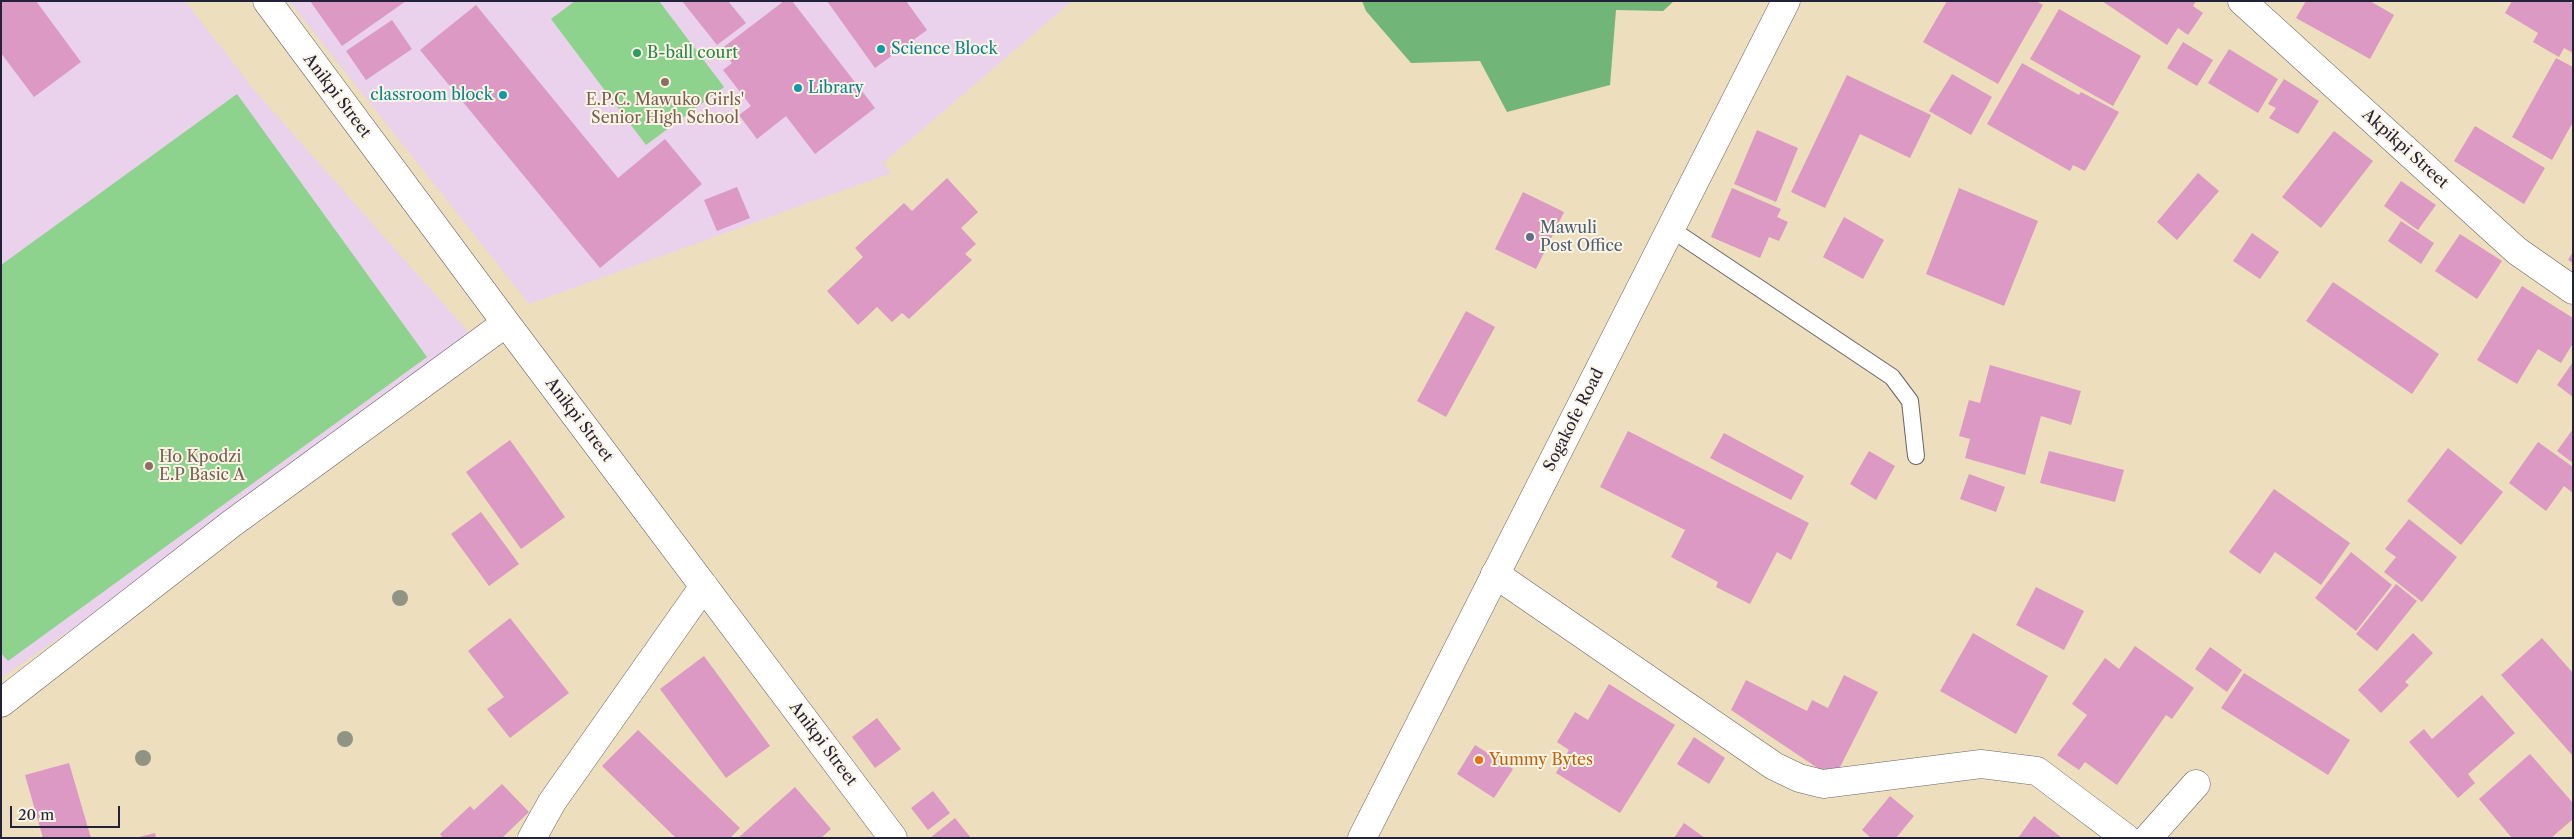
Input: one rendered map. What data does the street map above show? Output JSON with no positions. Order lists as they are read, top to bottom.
{
  "streets": {
    "street": ["Anikpi Street", "Akpikpi Street", "Sogakofe Road"]
  },
  "places": [
    "Science Block",
    "B-ball court",
    "E.P.C. Mawuko Girls' Senior High School",
    "Library",
    "classroom block",
    "Mawuli Post Office",
    "Ho Kpodzi E.P Basic A",
    "Yummy Bytes"
  ],
  "scale_bar": "20 m"
}
